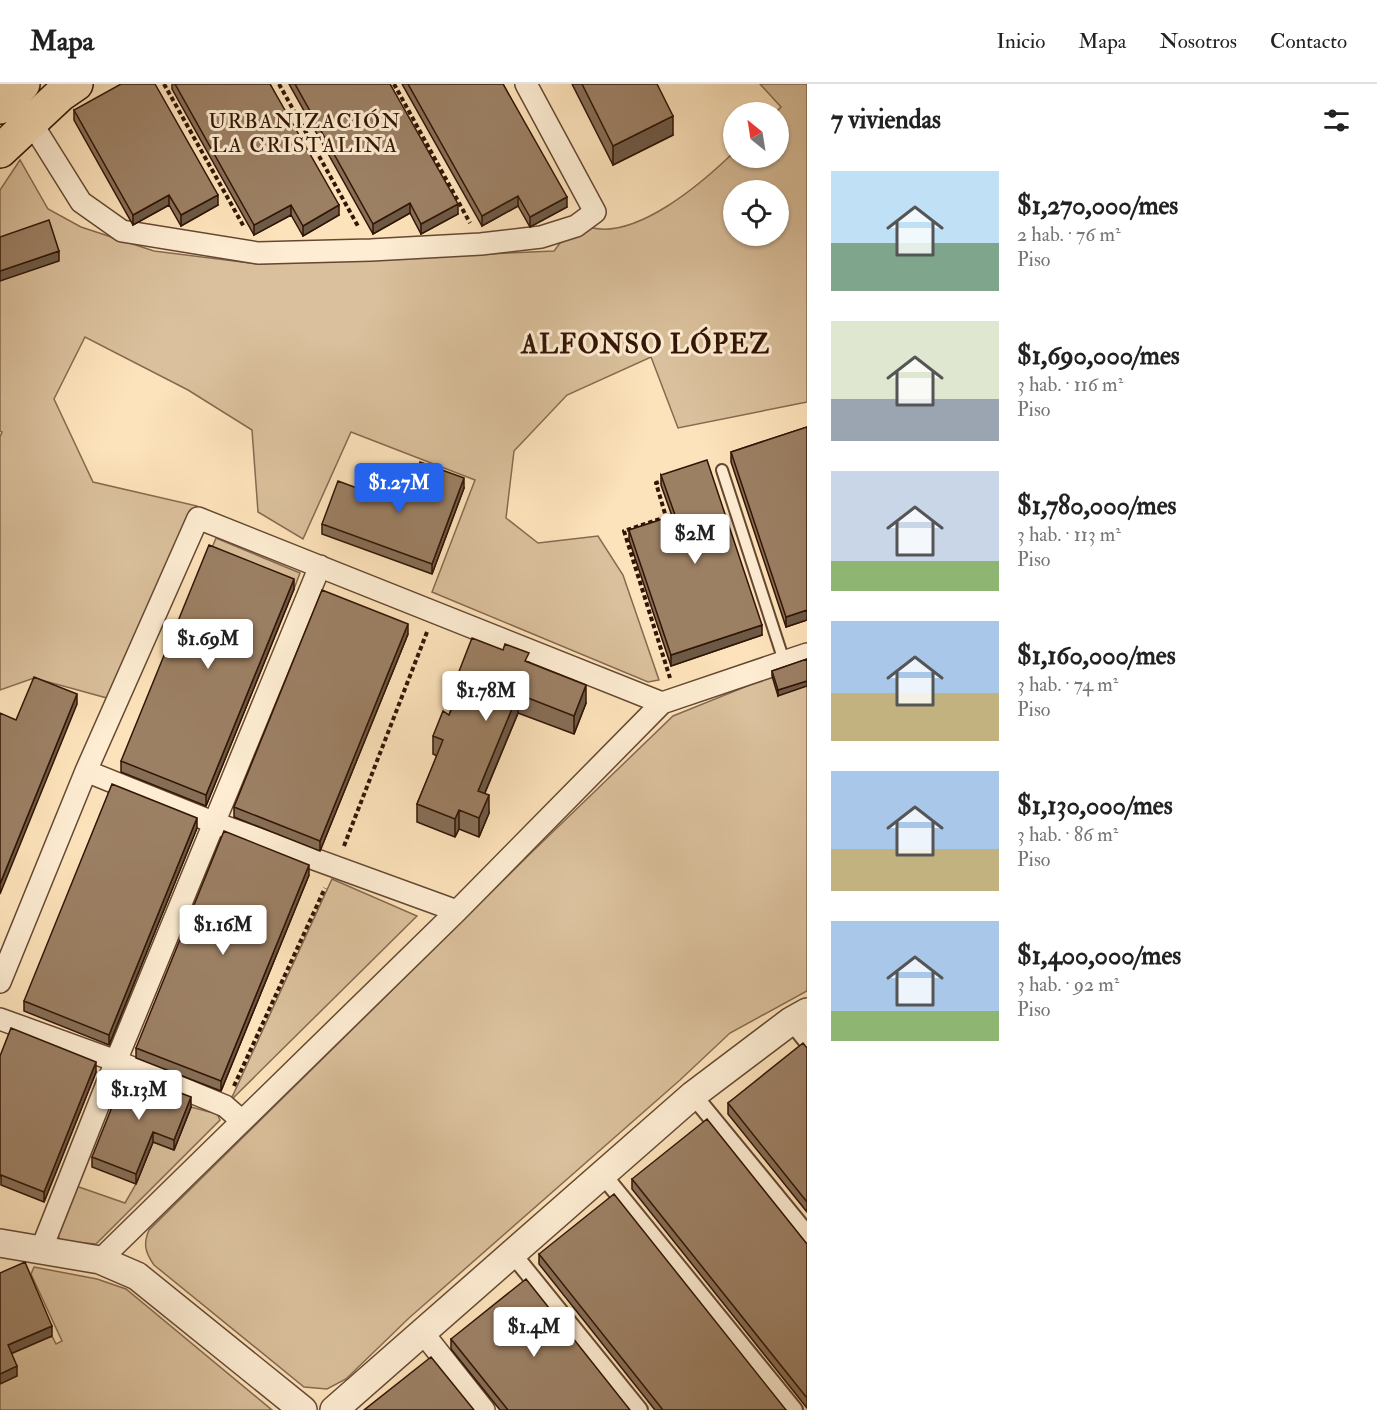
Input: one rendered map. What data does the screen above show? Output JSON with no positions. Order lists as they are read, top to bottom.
{
  "districts": ["URBANIZACIÓN LA CRISTALINA", "ALFONSO LÓPEZ"],
  "north": "top left",
  "page": {
    "header": "Mapa",
    "nav": [
      "Inicio",
      "Mapa",
      "Nosotros",
      "Contacto"
    ],
    "heading": "7 viviendas",
    "list": [
      {
        "name": "$1,270,000/mes",
        "note": "2 hab. · 76 m² · Piso"
      },
      {
        "name": "$1,690,000/mes",
        "note": "3 hab. · 116 m² · Piso"
      },
      {
        "name": "$1,780,000/mes",
        "note": "3 hab. · 113 m² · Piso"
      },
      {
        "name": "$1,160,000/mes",
        "note": "3 hab. · 74 m² · Piso"
      },
      {
        "name": "$1,130,000/mes",
        "note": "3 hab. · 86 m² · Piso"
      },
      {
        "name": "$1,400,000/mes",
        "note": "3 hab. · 92 m² · Piso"
      }
    ],
    "price": [
      "$1.27M",
      "$2M",
      "$1.69M",
      "$1.78M",
      "$1.16M",
      "$1.13M",
      "$1.4M"
    ]
  }
}
